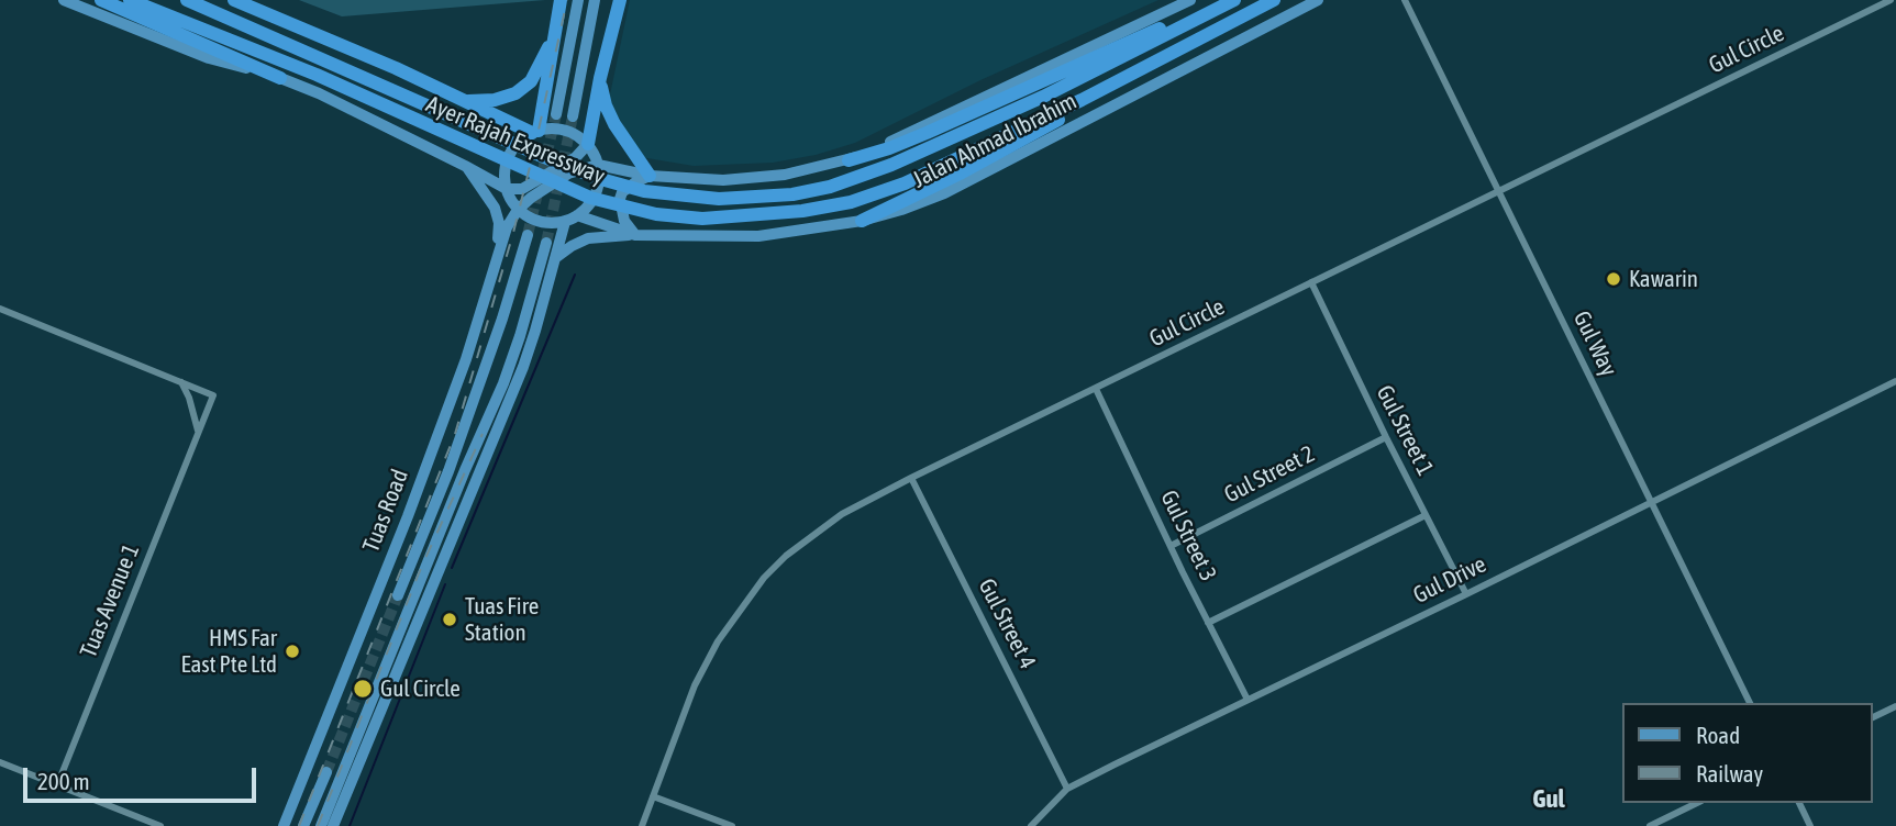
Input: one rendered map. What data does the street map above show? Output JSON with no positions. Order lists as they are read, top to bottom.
{
  "streets": {
    "highway": ["Ayer Rajah Expressway"],
    "main road": ["Jalan Ahmad Ibrahim", "Tuas Road"],
    "street": [
      "Gul Circle",
      "Gul Way",
      "Gul Street 1",
      "Gul Street 2",
      "Gul Street 3",
      "Gul Drive",
      "Tuas Avenue 1",
      "Gul Street 4"
    ]
  },
  "crossings": [
    ["Gul Circle", "Gul Way"],
    ["Gul Circle", "Gul Street 1"],
    ["Gul Circle", "Gul Street 3"],
    ["Gul Circle", "Gul Street 4"],
    ["Gul Way", "Gul Drive"],
    ["Gul Street 1", "Gul Street 2"],
    ["Gul Street 1", "Gul Drive"],
    ["Gul Street 2", "Gul Street 3"],
    ["Gul Street 3", "Gul Drive"],
    ["Gul Drive", "Gul Street 4"]
  ],
  "districts": ["Gul"],
  "places": [
    "Kawarin",
    "Tuas Fire Station",
    "HMS Far East Pte Ltd",
    "Gul Circle"
  ],
  "legend": ["Road", "Railway"],
  "scale_bar": "200 m"
}
